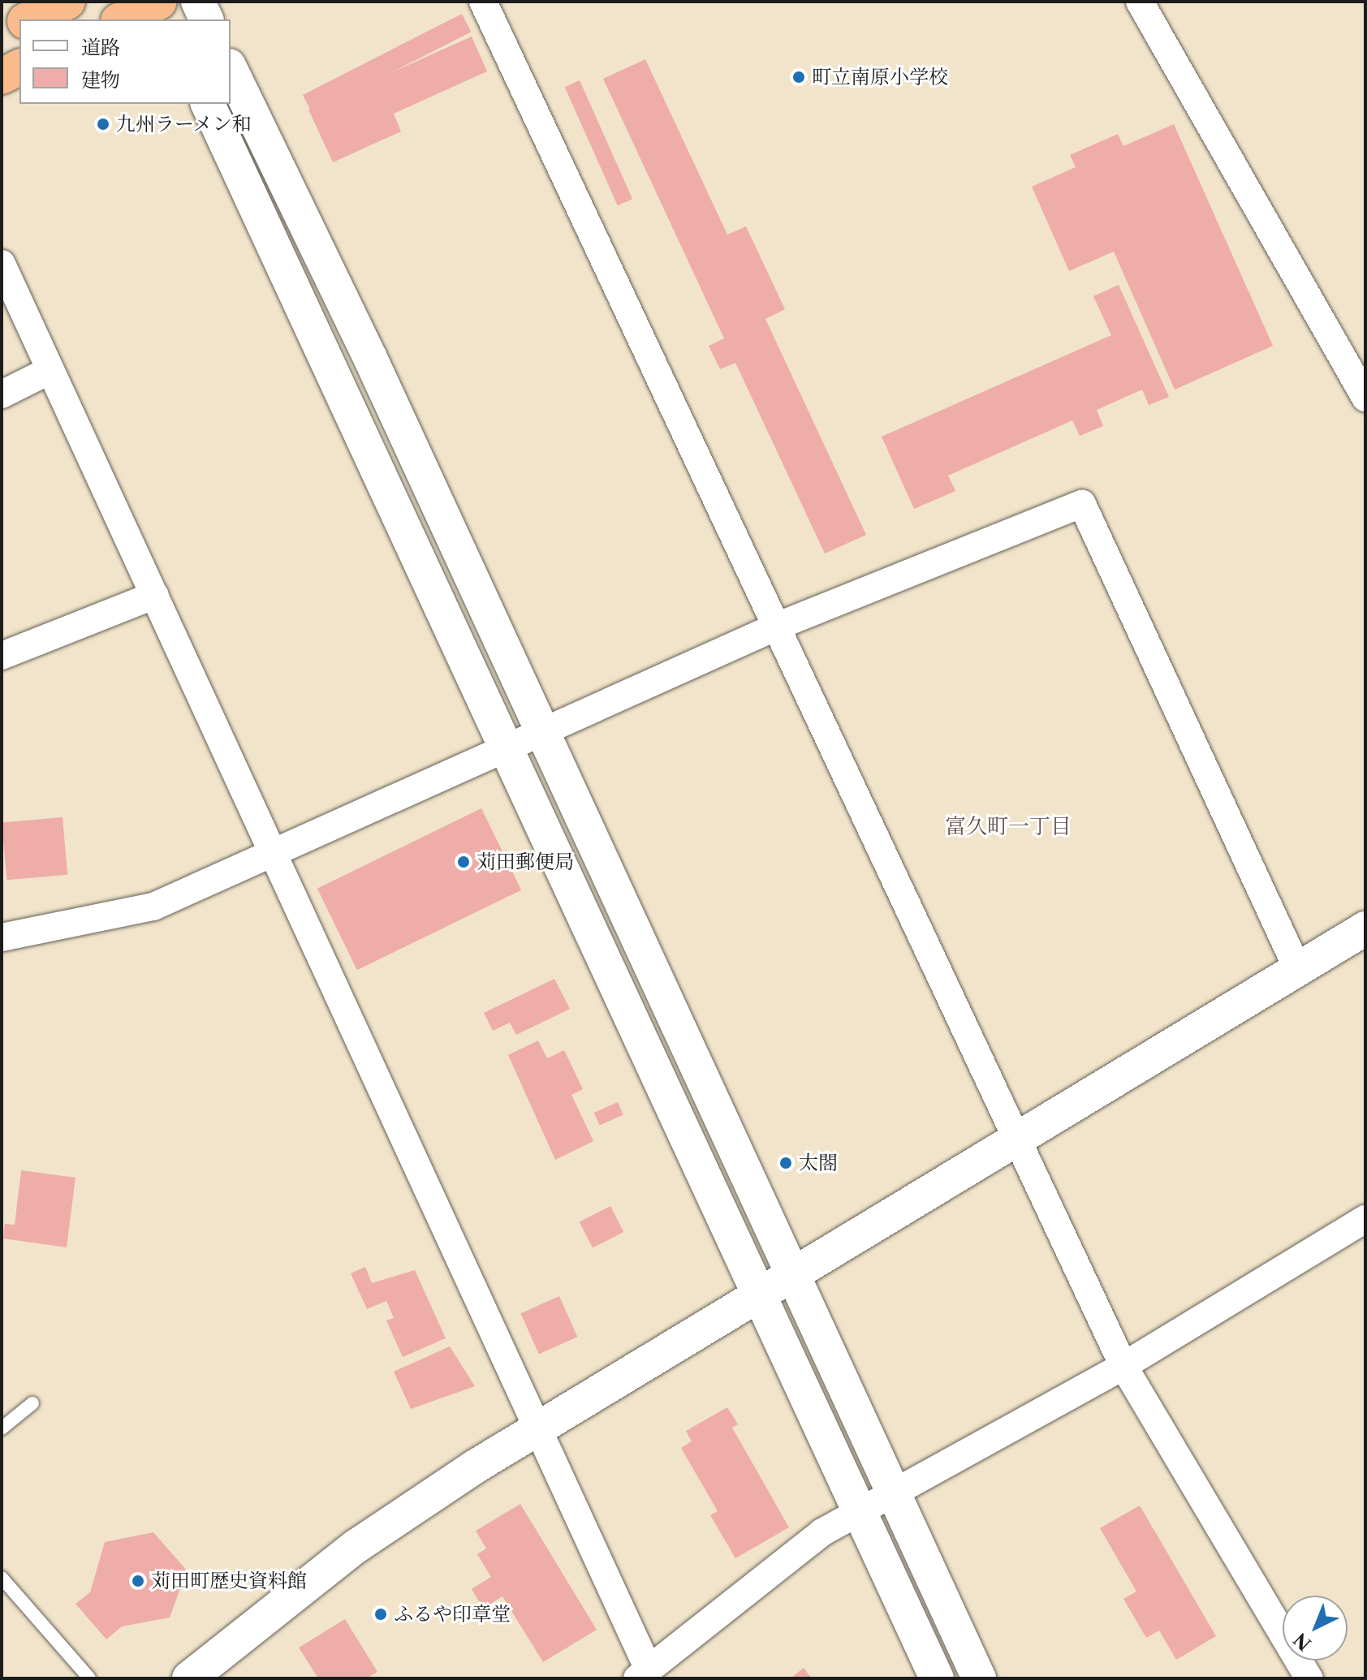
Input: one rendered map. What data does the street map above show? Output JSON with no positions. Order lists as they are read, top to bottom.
{
  "districts": ["富久町一丁目"],
  "places": [
    "町立南原小学校",
    "九州ラーメン和",
    "苅田郵便局",
    "太閤",
    "苅田町歴史資料館",
    "ふるや印章堂"
  ],
  "legend": ["道路", "建物"],
  "north": "bottom left"
}
